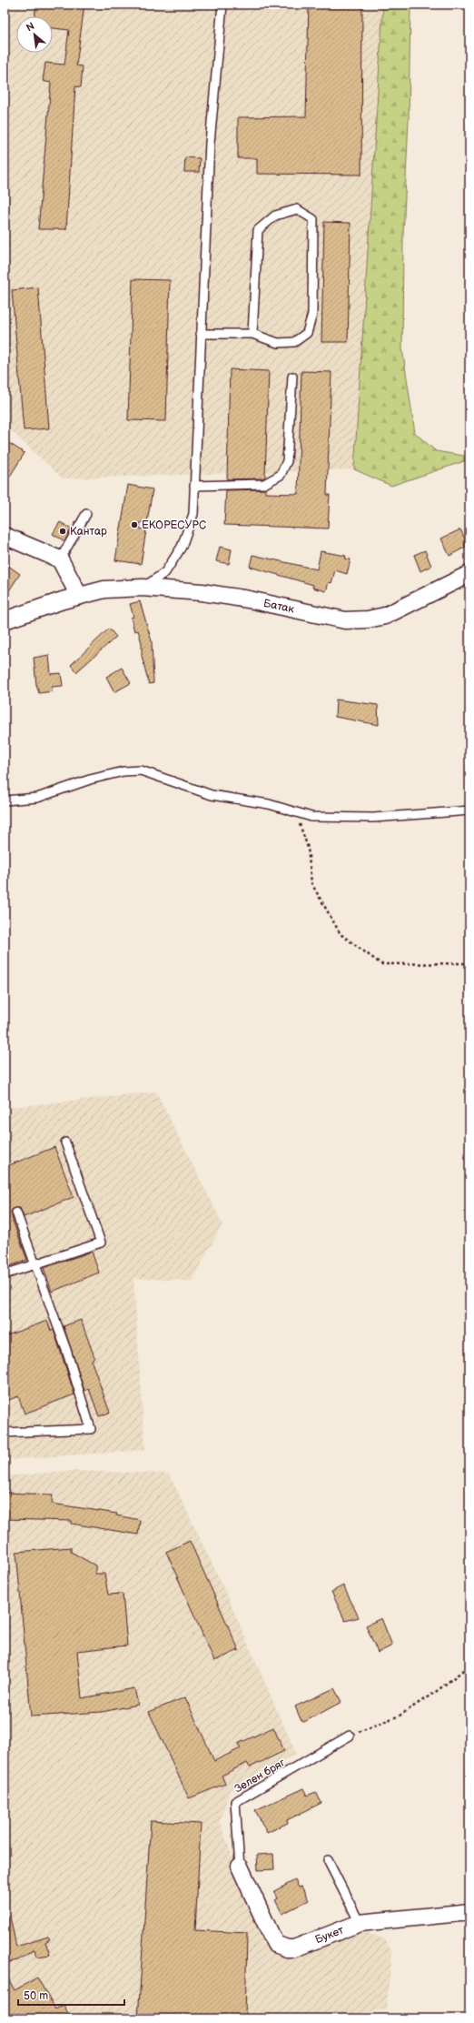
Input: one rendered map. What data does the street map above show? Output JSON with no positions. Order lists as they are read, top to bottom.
{
  "streets": {
    "street": ["Батак", "Букет"],
    "lane": ["Зелен бряг"]
  },
  "crossings": [
    ["Зелен бряг", "Букет"]
  ],
  "places": ["ЕКОРЕСУРС", "Кантар"],
  "scale_bar": "50 m",
  "north": "top left"
}
